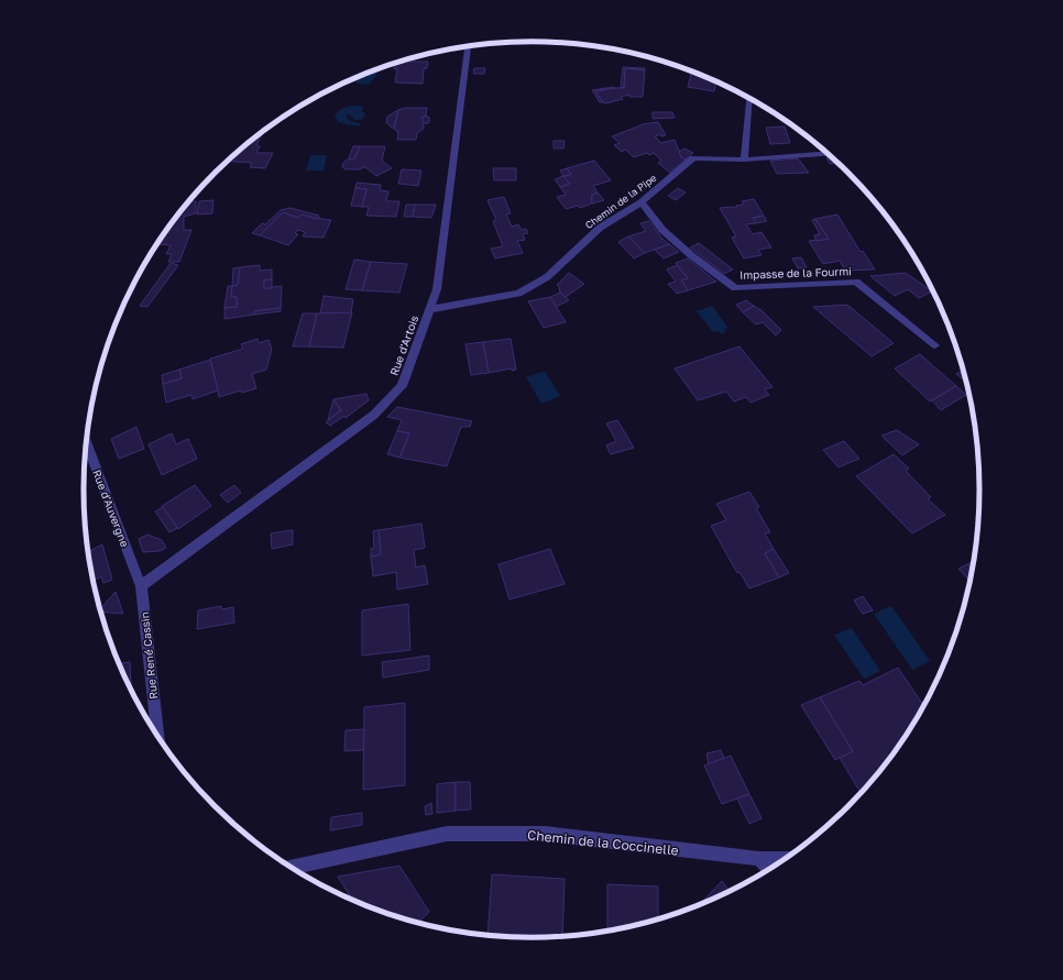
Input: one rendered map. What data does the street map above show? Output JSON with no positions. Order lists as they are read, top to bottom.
{
  "streets": {
    "street": [
      "Chemin de la Pipe",
      "Impasse de la Fourmi",
      "Rue d'Artois",
      "Rue d'Auvergne",
      "Rue René Cassin",
      "Chemin de la Coccinelle"
    ]
  },
  "crossings": [
    ["Chemin de la Pipe", "Impasse de la Fourmi"],
    ["Chemin de la Pipe", "Rue d'Artois"],
    ["Rue d'Artois", "Rue d'Auvergne"],
    ["Rue d'Artois", "Rue René Cassin"],
    ["Rue d'Auvergne", "Rue René Cassin"]
  ]
}
